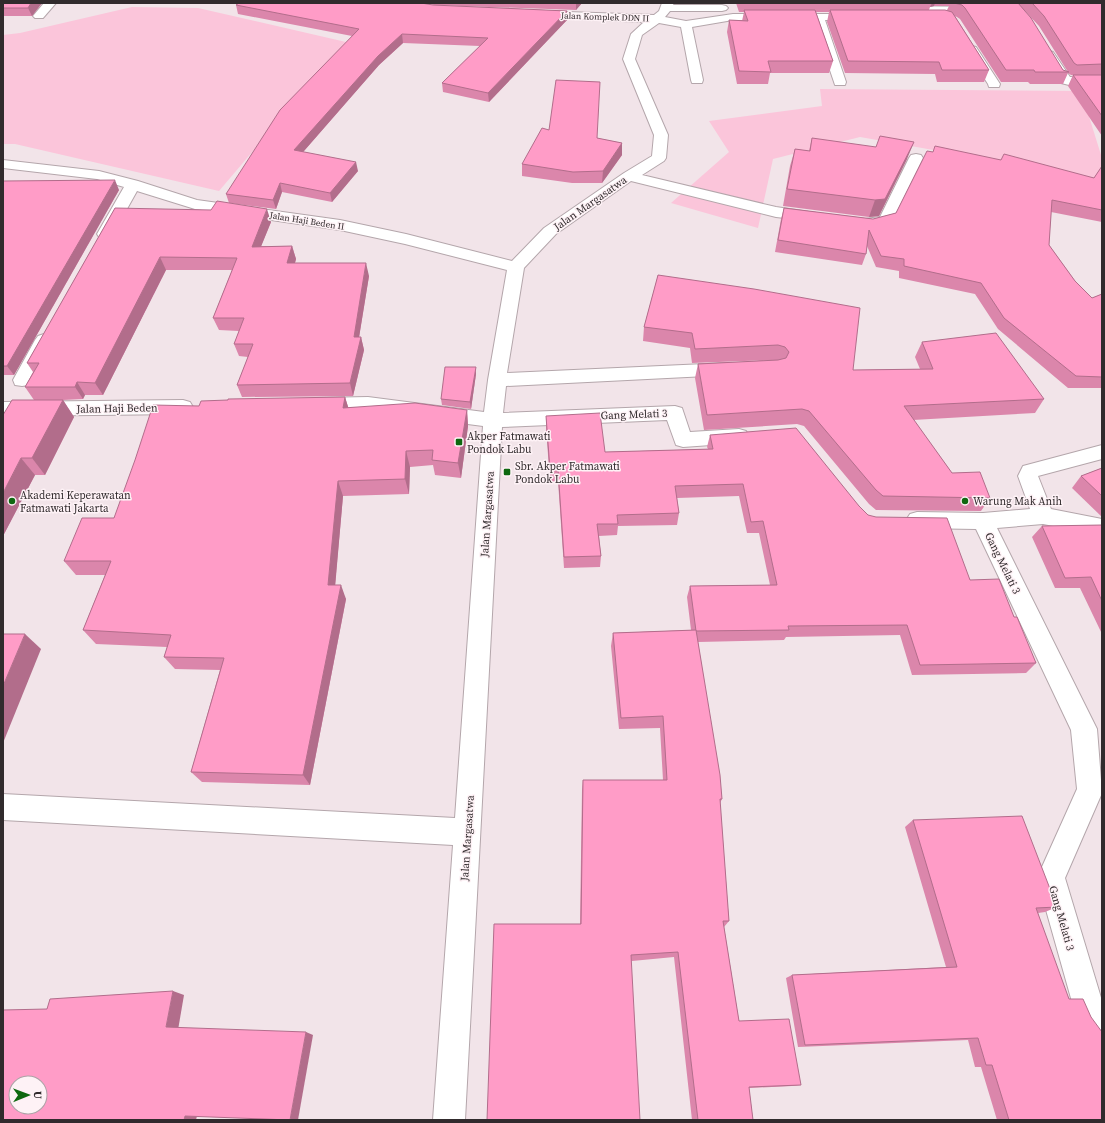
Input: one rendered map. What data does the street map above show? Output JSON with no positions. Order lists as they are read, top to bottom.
{
  "streets": {
    "street": [
      "Jalan Komplek DDN II",
      "Jalan Margasatwa",
      "Jalan Haji Beden II",
      "Jalan Haji Beden",
      "Gang Melati 3"
    ]
  },
  "crossings": [
    ["Jalan Komplek DDN II", "Jalan Margasatwa"],
    ["Jalan Margasatwa", "Jalan Haji Beden II"],
    ["Jalan Margasatwa", "Gang Melati 3"]
  ],
  "places": {
    "transit": ["Akper Fatmawati Pondok Labu", "Sbr. Akper Fatmawati Pondok Labu"],
    "other": ["Akademi Keperawatan Fatmawati Jakarta", "Warung Mak Anih"]
  },
  "north": "right"
}
